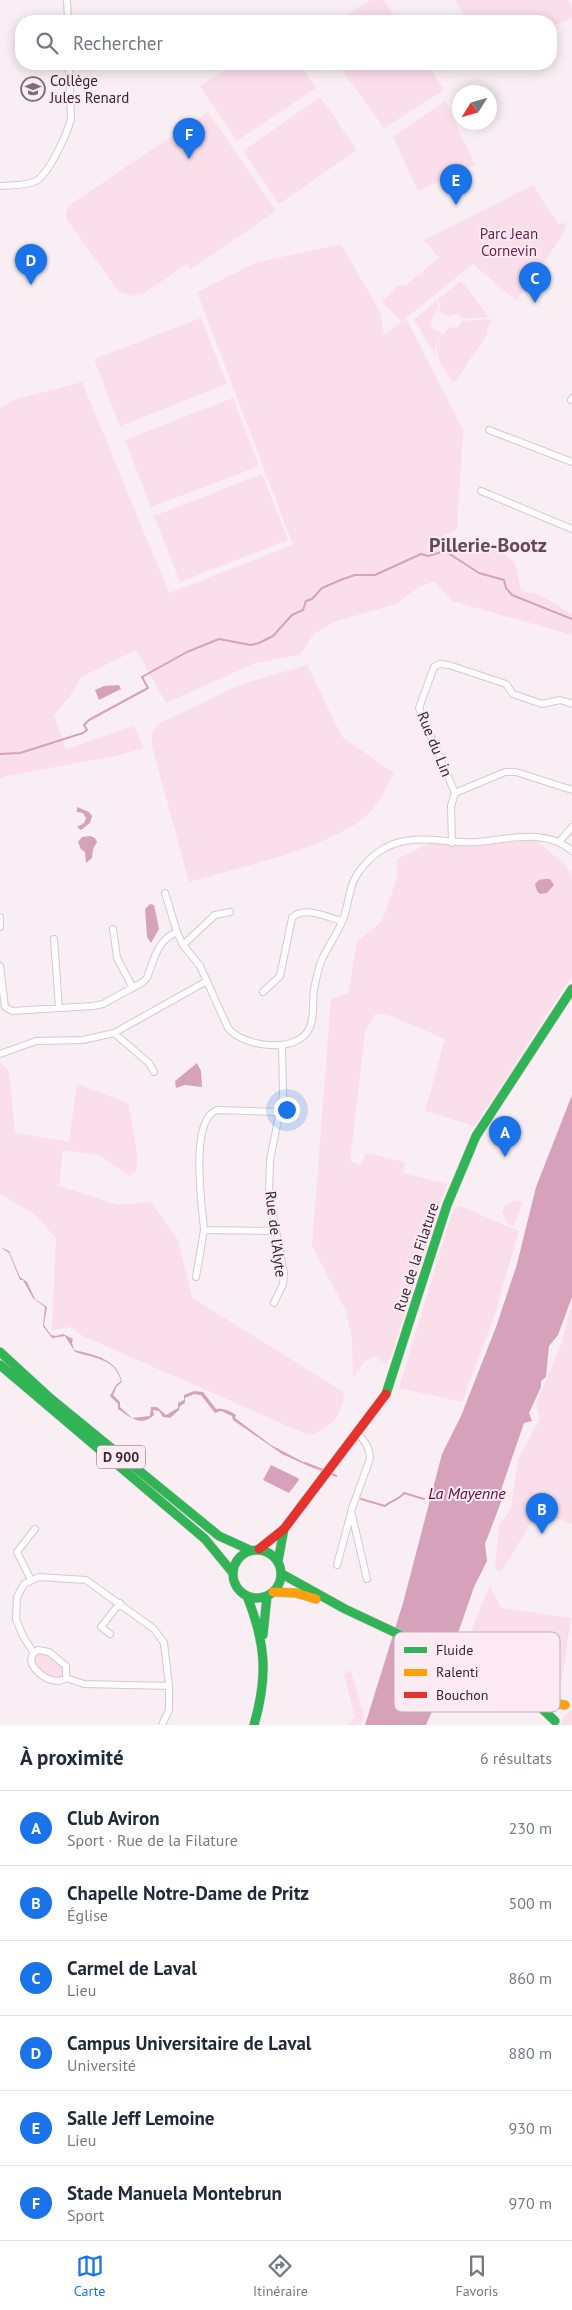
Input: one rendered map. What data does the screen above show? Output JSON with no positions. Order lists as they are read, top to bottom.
{
  "streets": {
    "main road": ["Rue de la Filature", "D 900"],
    "street": ["Rue du Lin", "Rue de l'Alyte"]
  },
  "crossings": [
    ["Rue de la Filature", "D 900"]
  ],
  "districts": ["Pillerie-Bootz"],
  "water": ["La Mayenne"],
  "parks": ["Parc Jean Cornevin"],
  "places": {
    "school or university": ["Collège Jules Renard"]
  },
  "legend": ["Fluide", "Ralenti", "Bouchon"],
  "north": "bottom left",
  "page": {
    "search": "Rechercher",
    "pins": [
      "F",
      "E",
      "D",
      "C",
      "A",
      "B"
    ],
    "heading": ["À proximité", "6 résultats"],
    "list": [
      {
        "mark": "A",
        "name": "Club Aviron",
        "note": "Sport · Rue de la Filature",
        "value": "230 m"
      },
      {
        "mark": "B",
        "name": "Chapelle Notre-Dame de Pritz",
        "note": "Église",
        "value": "500 m"
      },
      {
        "mark": "C",
        "name": "Carmel de Laval",
        "note": "Lieu",
        "value": "860 m"
      },
      {
        "mark": "D",
        "name": "Campus Universitaire de Laval",
        "note": "Université",
        "value": "880 m"
      },
      {
        "mark": "E",
        "name": "Salle Jeff Lemoine",
        "note": "Lieu",
        "value": "930 m"
      },
      {
        "mark": "F",
        "name": "Stade Manuela Montebrun",
        "note": "Sport",
        "value": "970 m"
      }
    ],
    "nav": ["Carte", "Itinéraire", "Favoris"]
  }
}
